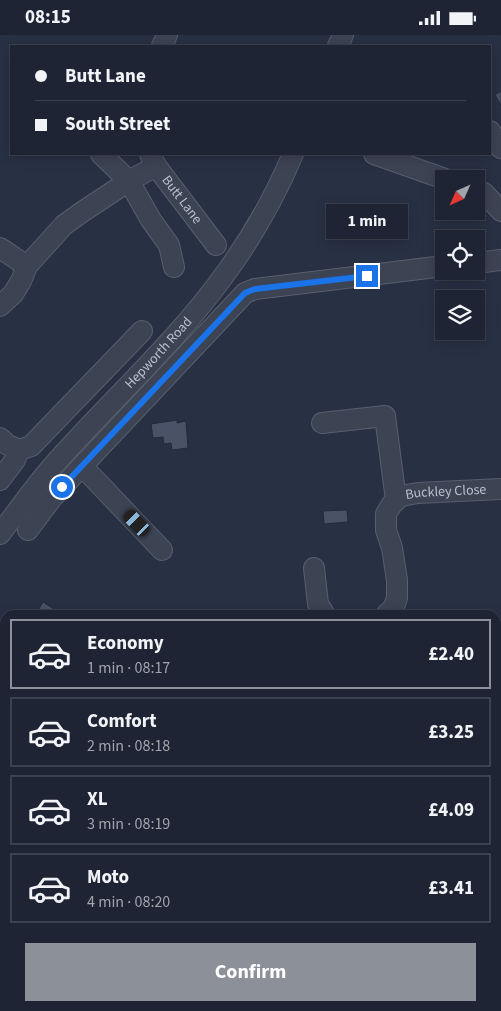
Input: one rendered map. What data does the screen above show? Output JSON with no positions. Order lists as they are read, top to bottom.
{
  "streets": {
    "street": ["Butt Lane", "Hepworth Road", "Buckley Close"]
  },
  "north": "bottom left",
  "page": {
    "status": "08:15",
    "banner": ["Butt Lane", "South Street"],
    "bubble": "1 min",
    "list": [
      {
        "name": "Economy",
        "note": "1 min · 08:17",
        "value": "£2.40"
      },
      {
        "name": "Comfort",
        "note": "2 min · 08:18",
        "value": "£3.25"
      },
      {
        "name": "XL",
        "note": "3 min · 08:19",
        "value": "£4.09"
      },
      {
        "name": "Moto",
        "note": "4 min · 08:20",
        "value": "£3.41"
      }
    ],
    "buttons": "Confirm"
  }
}
